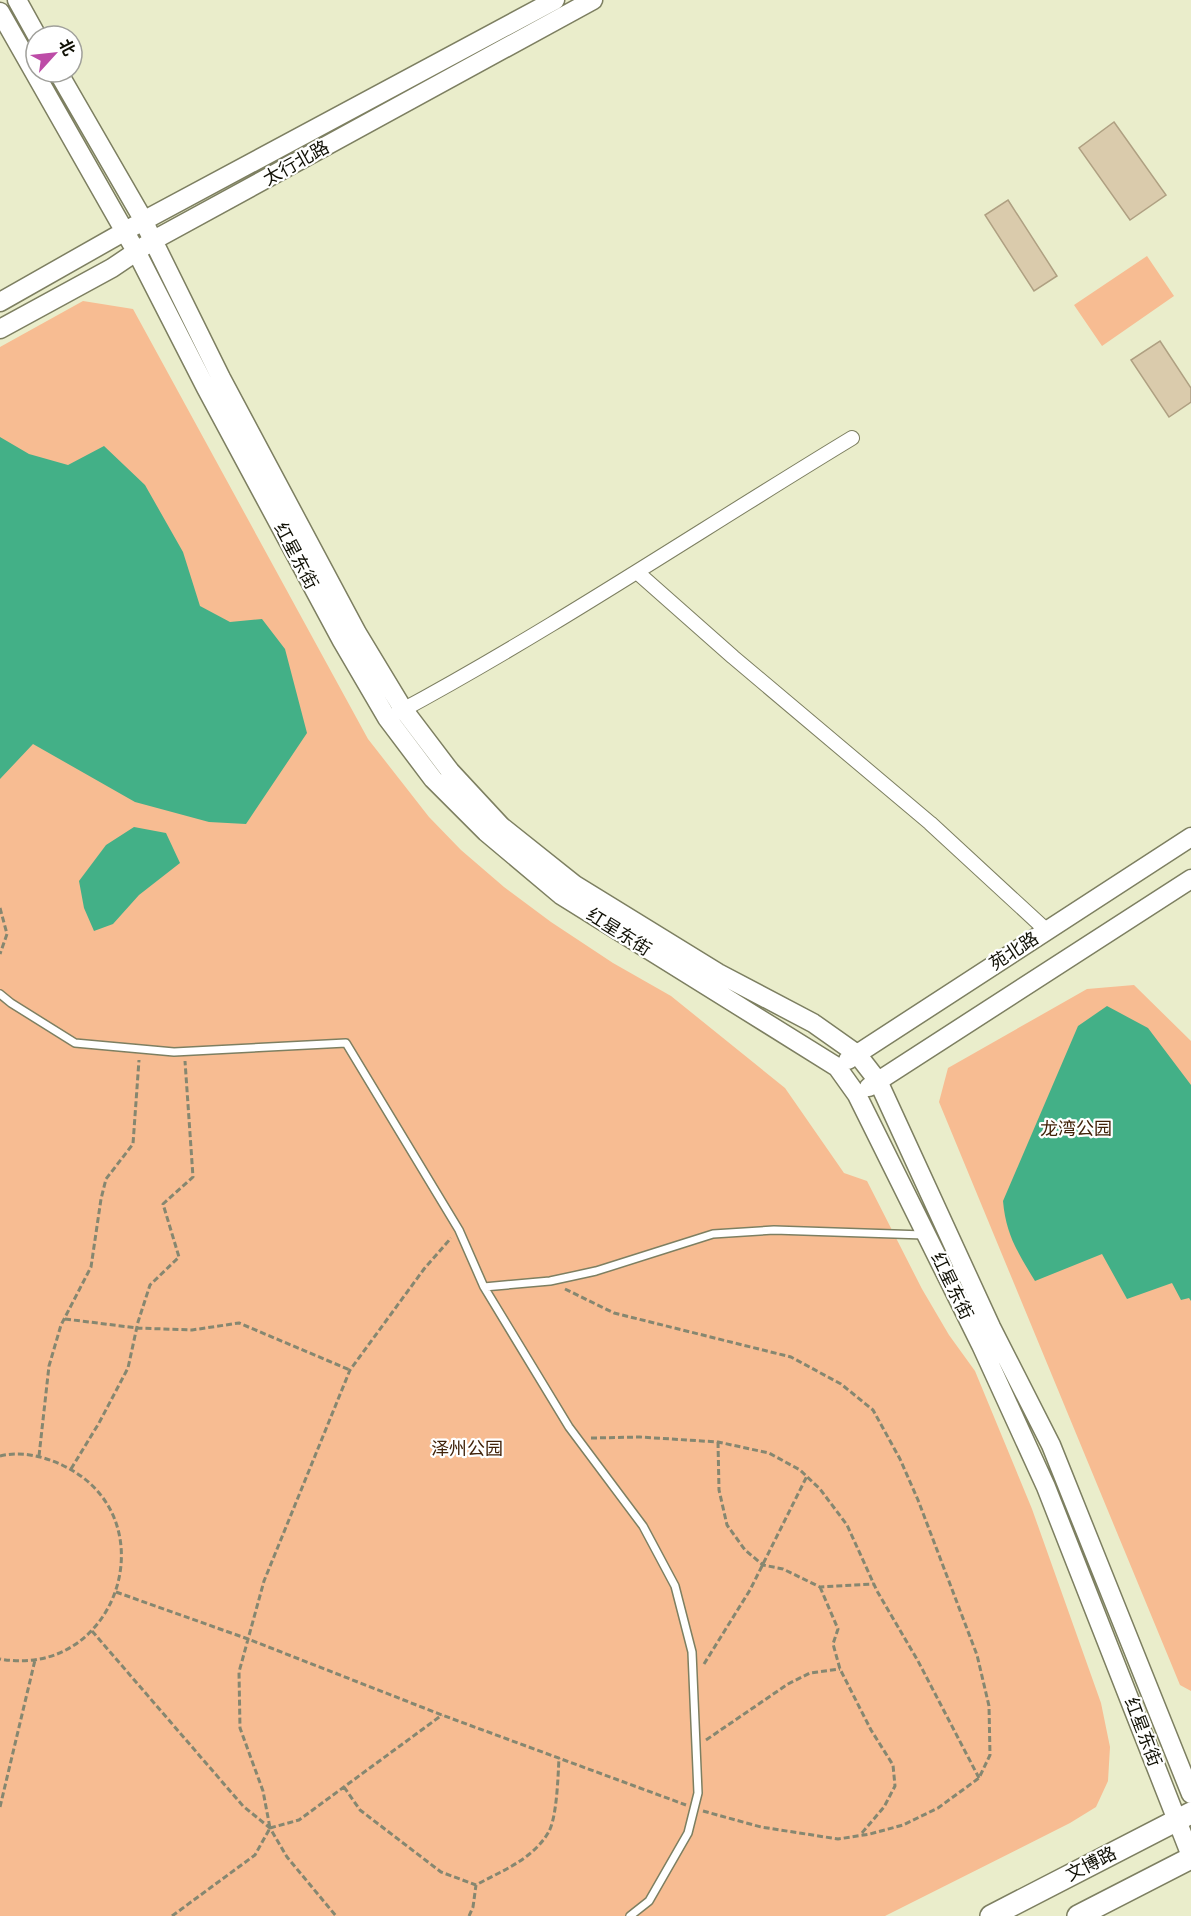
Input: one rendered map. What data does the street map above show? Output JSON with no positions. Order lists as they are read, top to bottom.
{
  "streets": {
    "main road": [
      "太行北路",
      "红星东街",
      "苑北路",
      "文博路"
    ]
  },
  "crossings": [
    ["太行北路", "红星东街"],
    ["红星东街", "苑北路"],
    ["红星东街", "文博路"]
  ],
  "parks": ["龙湾公园", "泽州公园"],
  "north": "top right"
}
